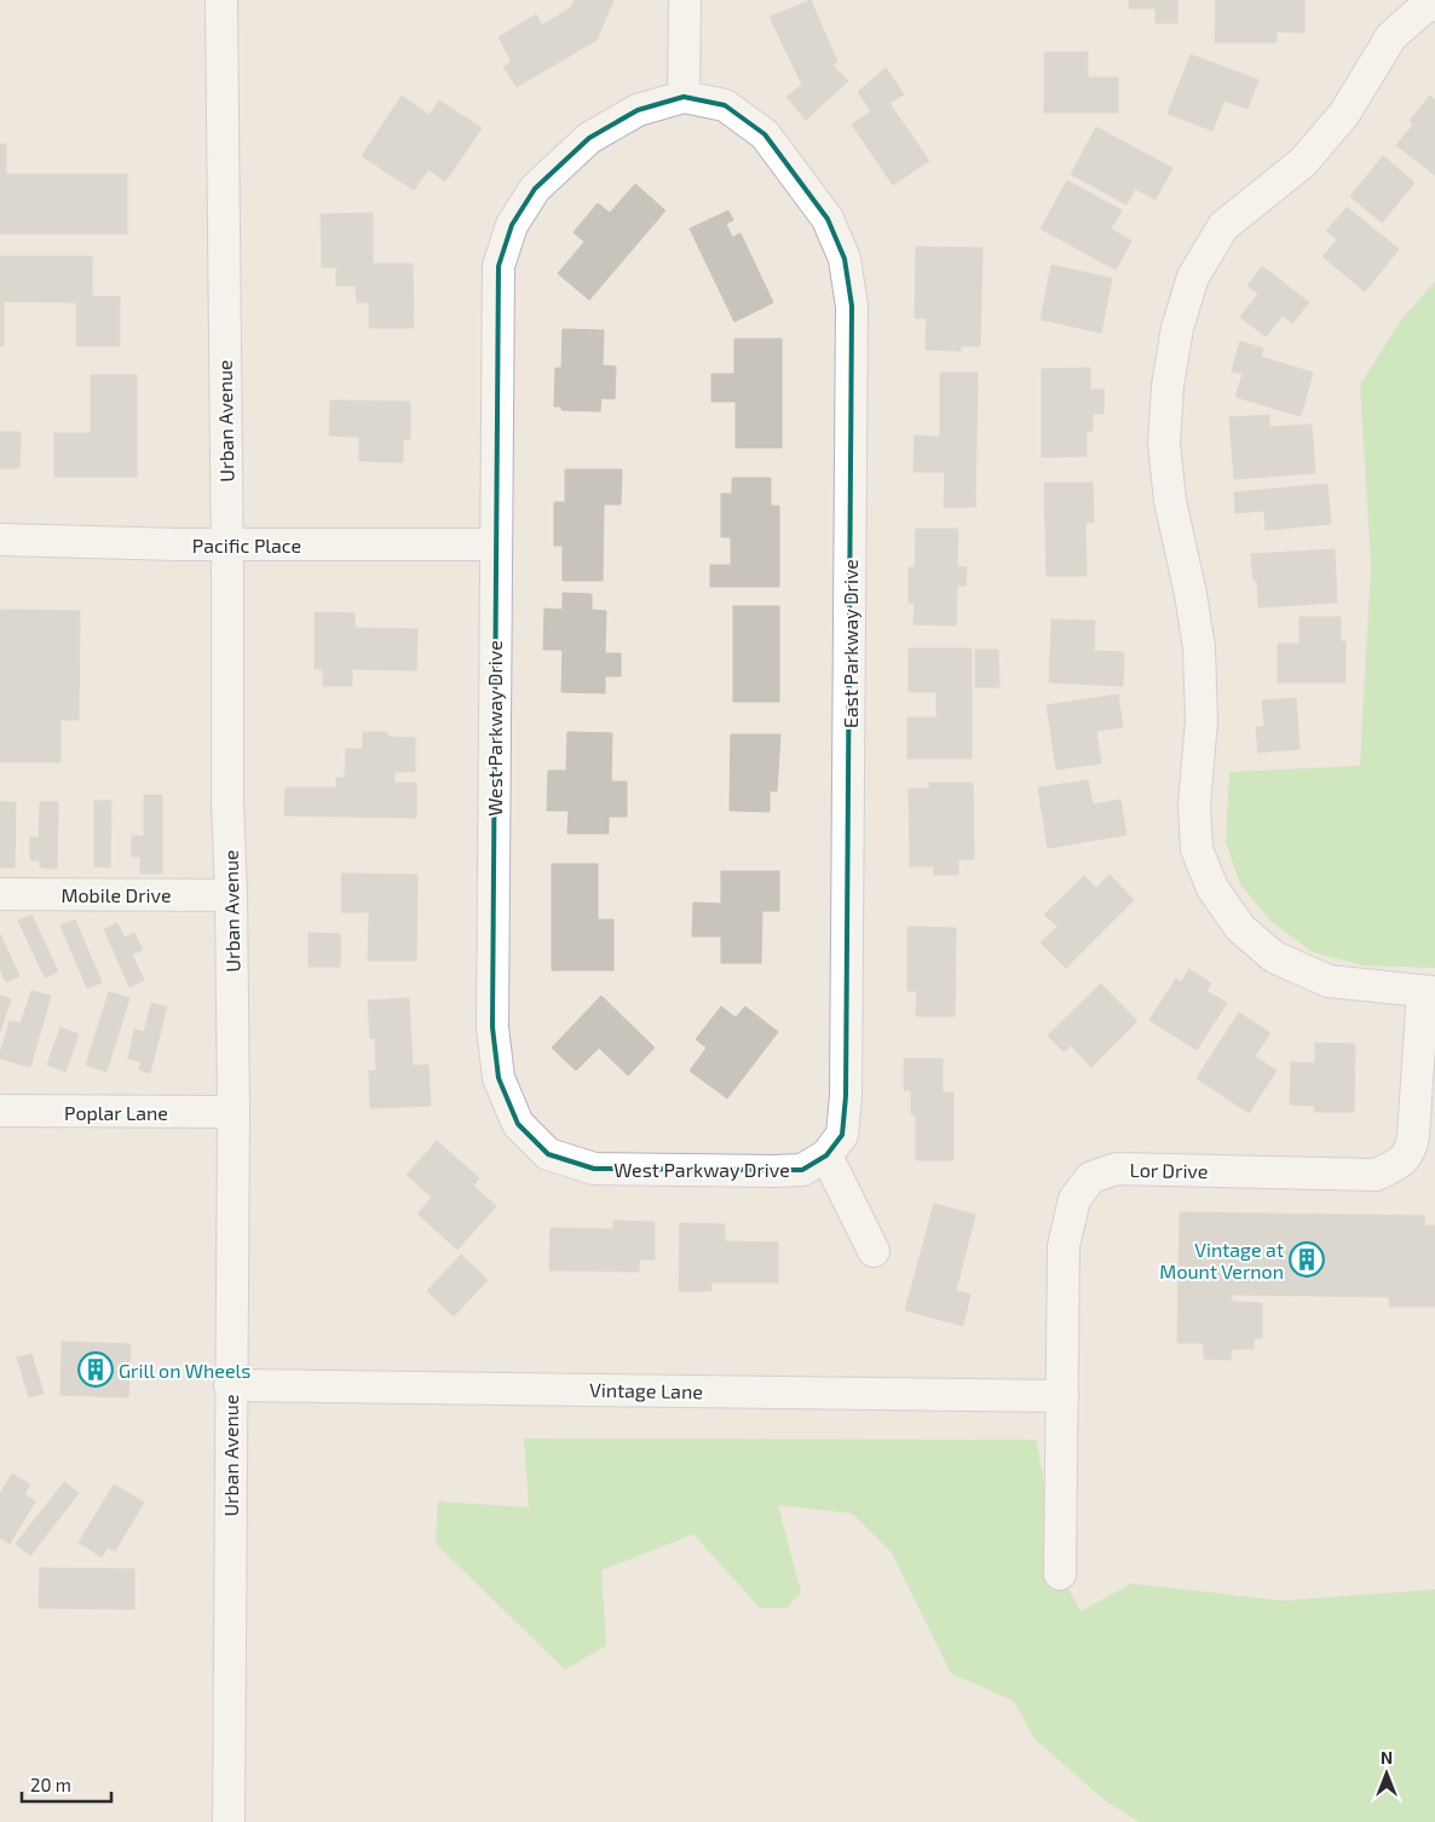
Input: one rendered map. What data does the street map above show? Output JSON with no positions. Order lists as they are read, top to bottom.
{
  "streets": {
    "street": [
      "Urban Avenue",
      "Pacific Place",
      "East Parkway Drive",
      "West Parkway Drive",
      "Mobile Drive",
      "Poplar Lane",
      "Lor Drive",
      "Vintage Lane"
    ]
  },
  "crossings": [
    ["Urban Avenue", "Pacific Place"],
    ["Urban Avenue", "Mobile Drive"],
    ["Urban Avenue", "Poplar Lane"],
    ["Urban Avenue", "Vintage Lane"],
    ["Pacific Place", "West Parkway Drive"],
    ["East Parkway Drive", "West Parkway Drive"],
    ["Lor Drive", "Vintage Lane"]
  ],
  "places": {
    "building": ["Vintage at Mount Vernon", "Grill on Wheels"]
  },
  "scale_bar": "20 m",
  "north": "top"
}
